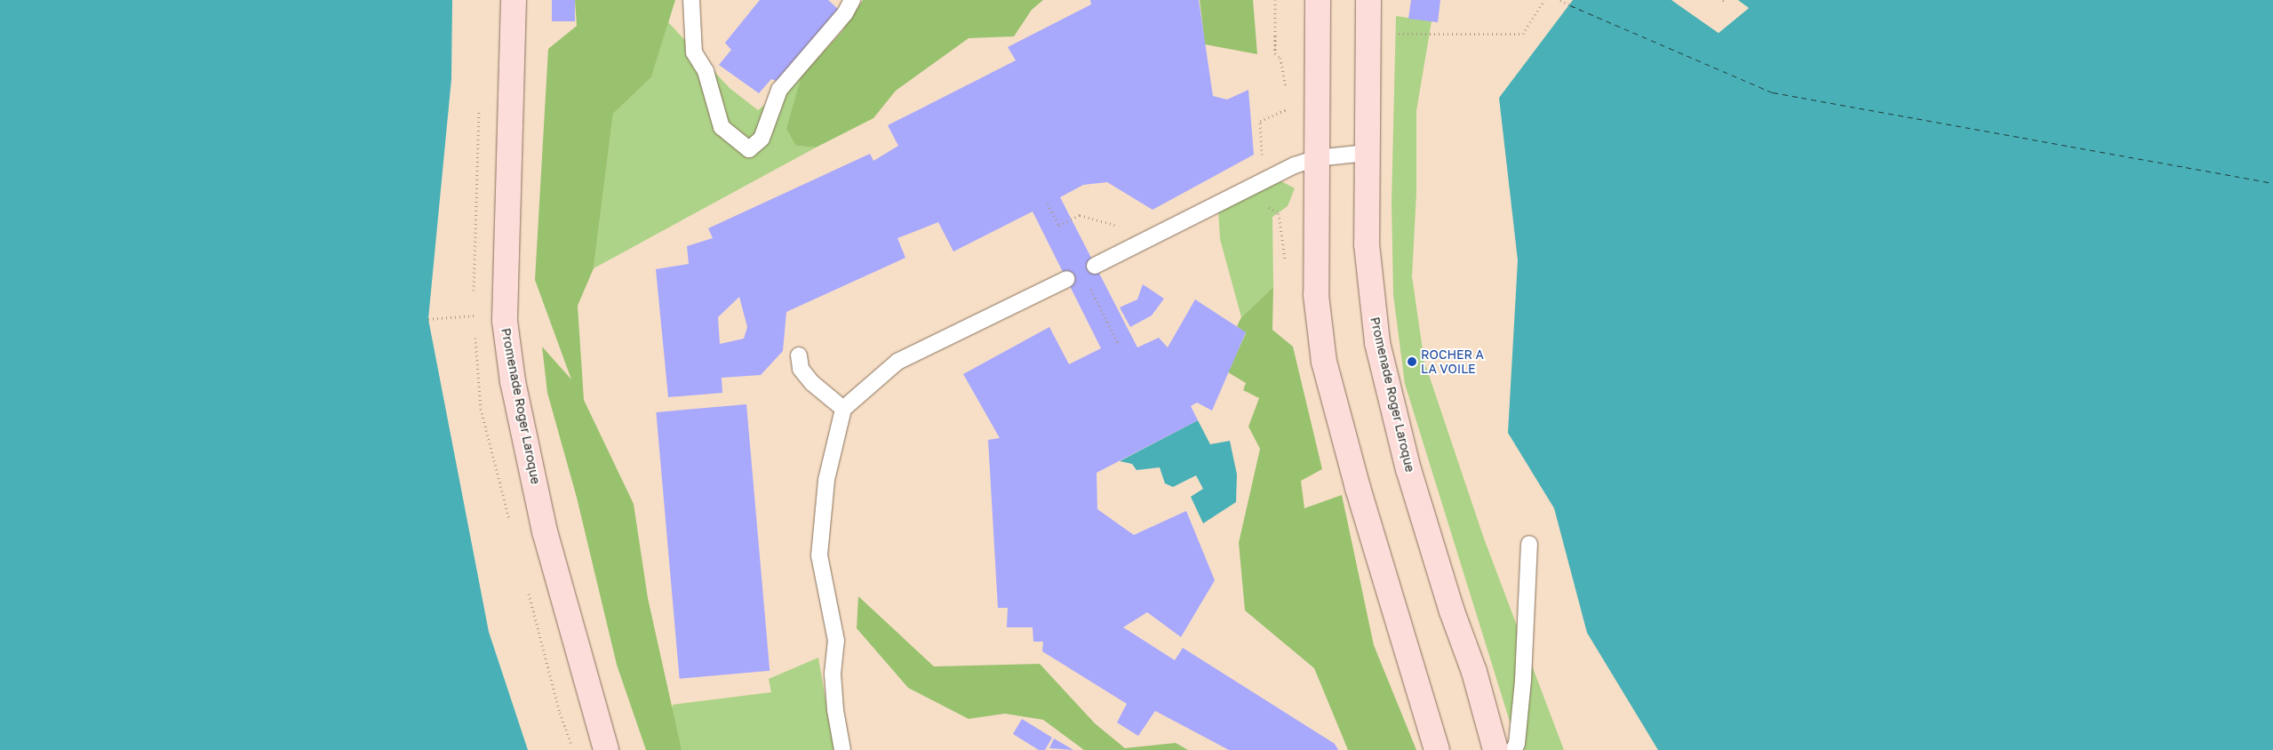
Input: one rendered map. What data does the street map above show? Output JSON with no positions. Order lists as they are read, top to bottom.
{
  "streets": {
    "main road": ["Promenade Roger Laroque"]
  },
  "places": ["ROCHER A LA VOILE"]
}
